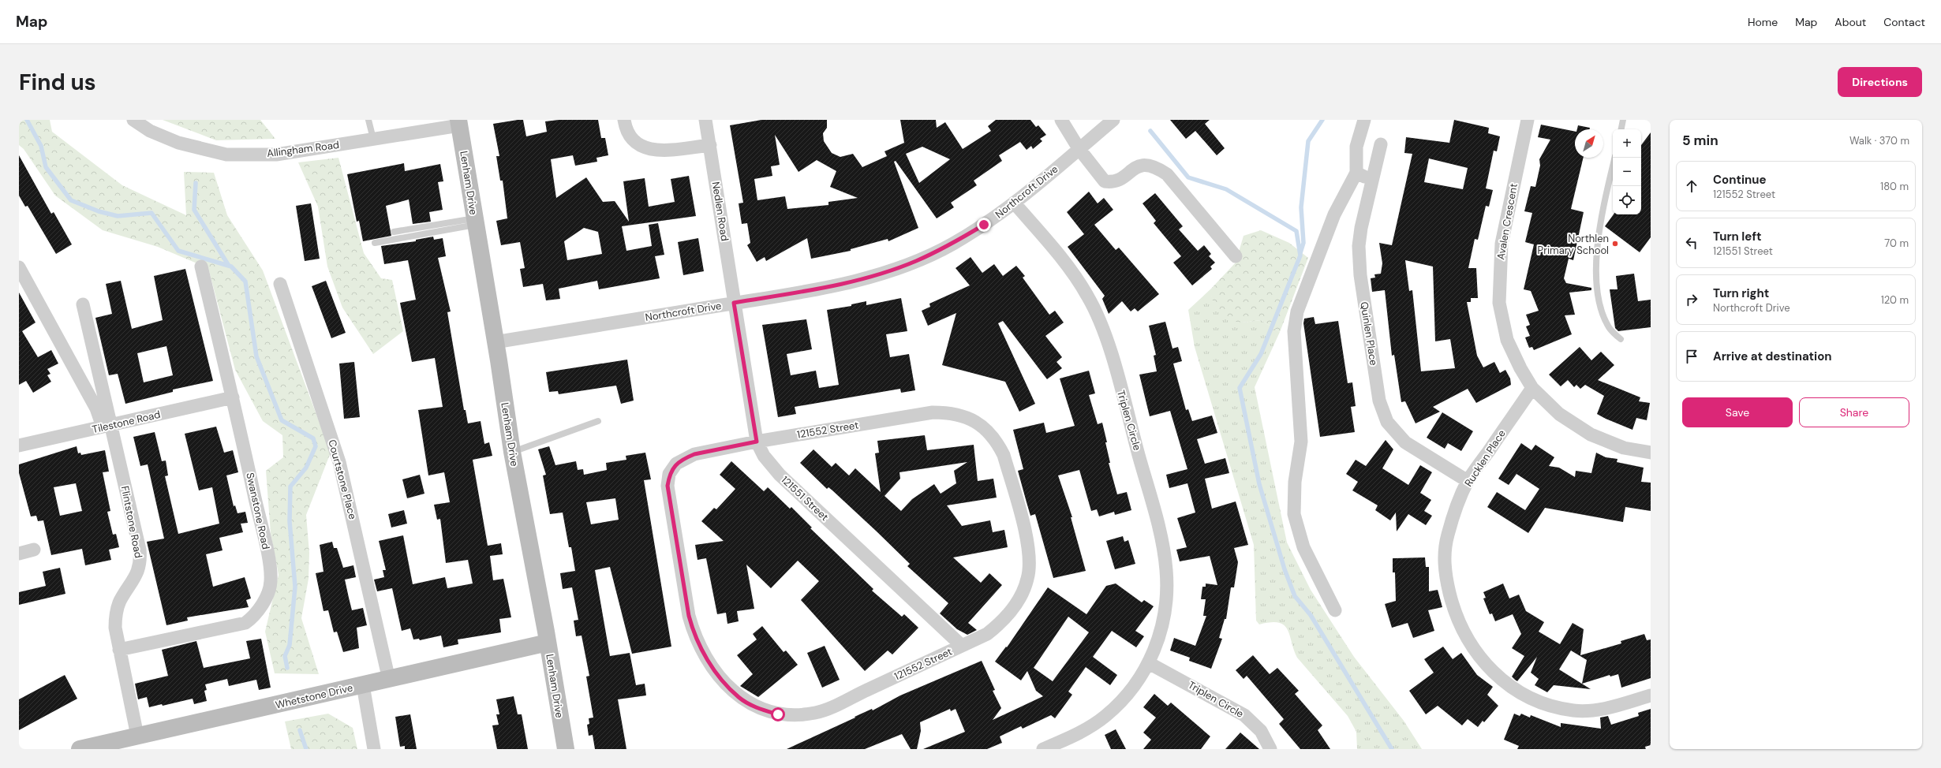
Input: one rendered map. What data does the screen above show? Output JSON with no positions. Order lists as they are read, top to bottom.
{
  "streets": {
    "street": [
      "Allingham Road",
      "Lenham Drive",
      "Northcroft Drive",
      "Nedlen Road",
      "Avalen Crescent",
      "Quinlen Place",
      "Triplen Circle",
      "Tilestone Road",
      "121552 Street",
      "Rucklen Place",
      "Courtstone Place",
      "121551 Street",
      "Swanstone Road",
      "Flintstone Road",
      "Whetstone Drive"
    ]
  },
  "crossings": [
    ["Allingham Road", "Lenham Drive"],
    ["Lenham Drive", "Northcroft Drive"],
    ["Lenham Drive", "Whetstone Drive"],
    ["Northcroft Drive", "Nedlen Road"],
    ["Northcroft Drive", "Triplen Circle"],
    ["Northcroft Drive", "121551 Street"],
    ["Nedlen Road", "121551 Street"],
    ["Avalen Crescent", "Rucklen Place"],
    ["Quinlen Place", "Rucklen Place"],
    ["Tilestone Road", "Swanstone Road"],
    ["Tilestone Road", "Flintstone Road"],
    ["121552 Street", "121551 Street"],
    ["Courtstone Place", "Whetstone Drive"],
    ["Swanstone Road", "Flintstone Road"],
    ["Flintstone Road", "Whetstone Drive"]
  ],
  "places": ["Northlen Primary School"],
  "north": "top right",
  "page": {
    "header": "Map",
    "nav": [
      "Home",
      "Map",
      "About",
      "Contact"
    ],
    "buttons": [
      "Directions",
      ["Save", "Share"]
    ],
    "title": "Find us",
    "heading": ["5 min", "Walk · 370 m"],
    "map_buttons": ["+", "−"],
    "list": [
      ["Continue", "121552 Street", "180 m"],
      ["Turn left", "121551 Street", "70 m"],
      ["Turn right", "Northcroft Drive", "120 m"],
      "Arrive at destination"
    ]
  }
}
